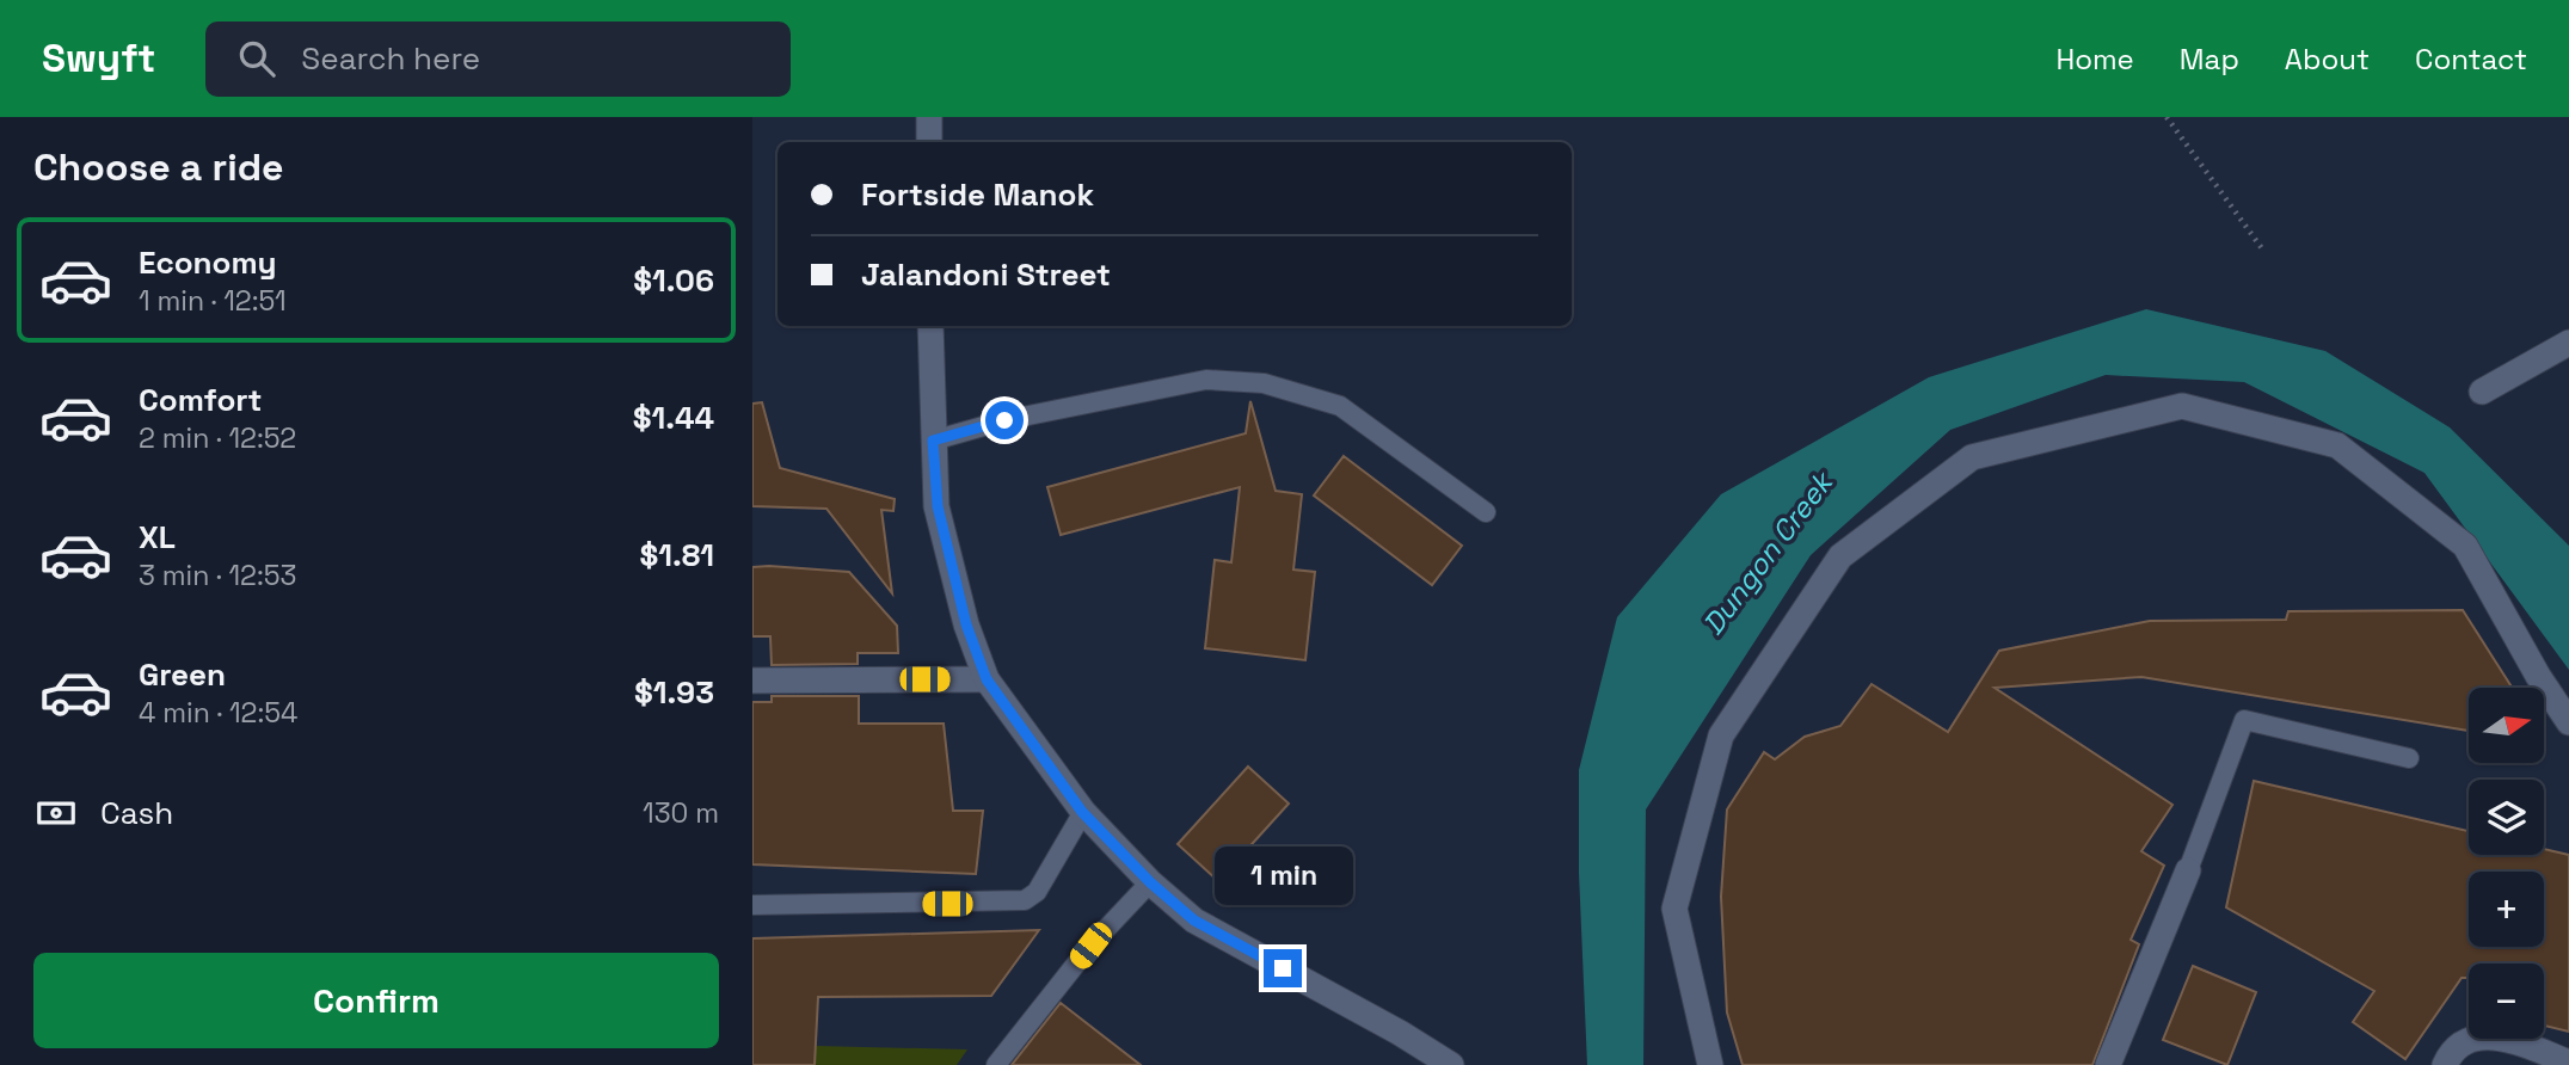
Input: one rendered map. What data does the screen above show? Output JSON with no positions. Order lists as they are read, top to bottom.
{
  "water": ["Dungon Creek"],
  "north": "right",
  "page": {
    "header": "Swyft",
    "search": "Search here",
    "nav": [
      "Home",
      "Map",
      "About",
      "Contact"
    ],
    "heading": "Choose a ride",
    "banner": ["Fortside Manok", "Jalandoni Street"],
    "list": [
      {
        "name": "Economy",
        "note": "1 min · 12:51",
        "value": "$1.06"
      },
      {
        "name": "Comfort",
        "note": "2 min · 12:52",
        "value": "$1.44"
      },
      {
        "name": "XL",
        "note": "3 min · 12:53",
        "value": "$1.81"
      },
      {
        "name": "Green",
        "note": "4 min · 12:54",
        "value": "$1.93"
      }
    ],
    "map_buttons": ["+", "−"],
    "pay": ["Cash", "130 m"],
    "bubble": "1 min",
    "buttons": "Confirm"
  }
}
